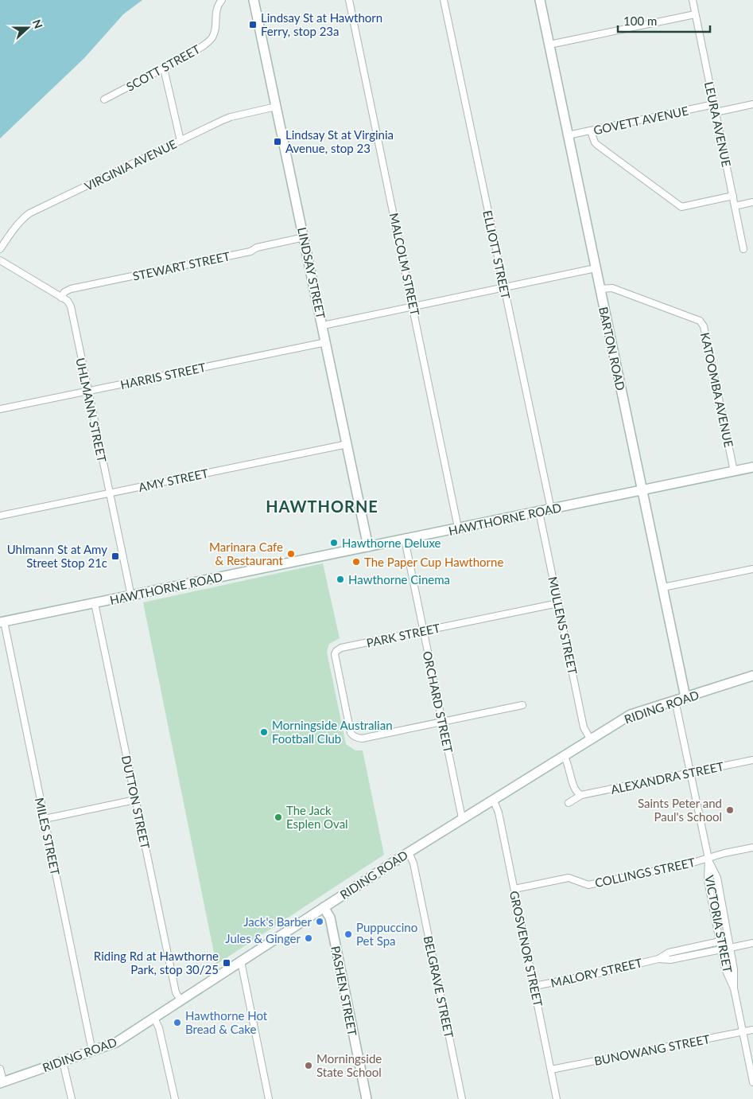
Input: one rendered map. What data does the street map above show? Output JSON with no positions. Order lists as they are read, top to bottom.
{
  "streets": {
    "street": [
      "SCOTT STREET",
      "GOVETT AVENUE",
      "LEURA AVENUE",
      "VIRGINIA AVENUE",
      "ELLIOTT STREET",
      "MALCOLM STREET",
      "STEWART STREET",
      "LINDSAY STREET",
      "BARTON ROAD",
      "HARRIS STREET",
      "KATOOMBA AVENUE",
      "UHLMANN STREET",
      "AMY STREET",
      "HAWTHORNE ROAD",
      "MULLENS STREET",
      "PARK STREET",
      "ORCHARD STREET",
      "RIDING ROAD",
      "ALEXANDRA STREET",
      "DUTTON STREET",
      "MILES STREET",
      "COLLINGS STREET",
      "VICTORIA STREET",
      "GROSVENOR STREET",
      "MALORY STREET",
      "BELGRAVE STREET",
      "PASHEN STREET",
      "BUNOWANG STREET"
    ]
  },
  "crossings": [
    ["GOVETT AVENUE", "LEURA AVENUE"],
    ["GOVETT AVENUE", "BARTON ROAD"],
    ["VIRGINIA AVENUE", "LINDSAY STREET"],
    ["ELLIOTT STREET", "HAWTHORNE ROAD"],
    ["MALCOLM STREET", "HAWTHORNE ROAD"],
    ["STEWART STREET", "LINDSAY STREET"],
    ["STEWART STREET", "UHLMANN STREET"],
    ["LINDSAY STREET", "HARRIS STREET"],
    ["LINDSAY STREET", "AMY STREET"],
    ["LINDSAY STREET", "HAWTHORNE ROAD"],
    ["BARTON ROAD", "KATOOMBA AVENUE"],
    ["BARTON ROAD", "HAWTHORNE ROAD"],
    ["BARTON ROAD", "RIDING ROAD"],
    ["HARRIS STREET", "UHLMANN STREET"],
    ["KATOOMBA AVENUE", "HAWTHORNE ROAD"],
    ["UHLMANN STREET", "AMY STREET"],
    ["UHLMANN STREET", "HAWTHORNE ROAD"],
    ["HAWTHORNE ROAD", "MULLENS STREET"],
    ["HAWTHORNE ROAD", "ORCHARD STREET"],
    ["HAWTHORNE ROAD", "DUTTON STREET"],
    ["HAWTHORNE ROAD", "MILES STREET"],
    ["MULLENS STREET", "PARK STREET"],
    ["MULLENS STREET", "RIDING ROAD"],
    ["PARK STREET", "ORCHARD STREET"],
    ["ORCHARD STREET", "RIDING ROAD"],
    ["RIDING ROAD", "DUTTON STREET"],
    ["RIDING ROAD", "MILES STREET"],
    ["RIDING ROAD", "VICTORIA STREET"],
    ["RIDING ROAD", "GROSVENOR STREET"],
    ["RIDING ROAD", "BELGRAVE STREET"],
    ["RIDING ROAD", "PASHEN STREET"],
    ["ALEXANDRA STREET", "VICTORIA STREET"],
    ["COLLINGS STREET", "VICTORIA STREET"],
    ["COLLINGS STREET", "GROSVENOR STREET"],
    ["VICTORIA STREET", "MALORY STREET"],
    ["VICTORIA STREET", "BUNOWANG STREET"],
    ["GROSVENOR STREET", "MALORY STREET"],
    ["GROSVENOR STREET", "BUNOWANG STREET"]
  ],
  "districts": ["HAWTHORNE"],
  "places": {
    "transit": [
      "Lindsay St at Hawthorn Ferry, stop 23a",
      "Lindsay St at Virginia Avenue, stop 23",
      "Uhlmann St at Amy Street Stop 21c",
      "Riding Rd at Hawthorne Park, stop 30/25"
    ],
    "other": [
      "Hawthorne Deluxe",
      "Marinara Cafe & Restaurant",
      "The Paper Cup Hawthorne",
      "Hawthorne Cinema",
      "Morningside Australian Football Club",
      "Saints Peter and Paul's School",
      "The Jack Esplen Oval",
      "Jack's Barber",
      "Puppuccino Pet Spa",
      "Jules & Ginger",
      "Hawthorne Hot Bread & Cake",
      "Morningside State School"
    ]
  },
  "scale_bar": "100 m",
  "north": "right"
}
